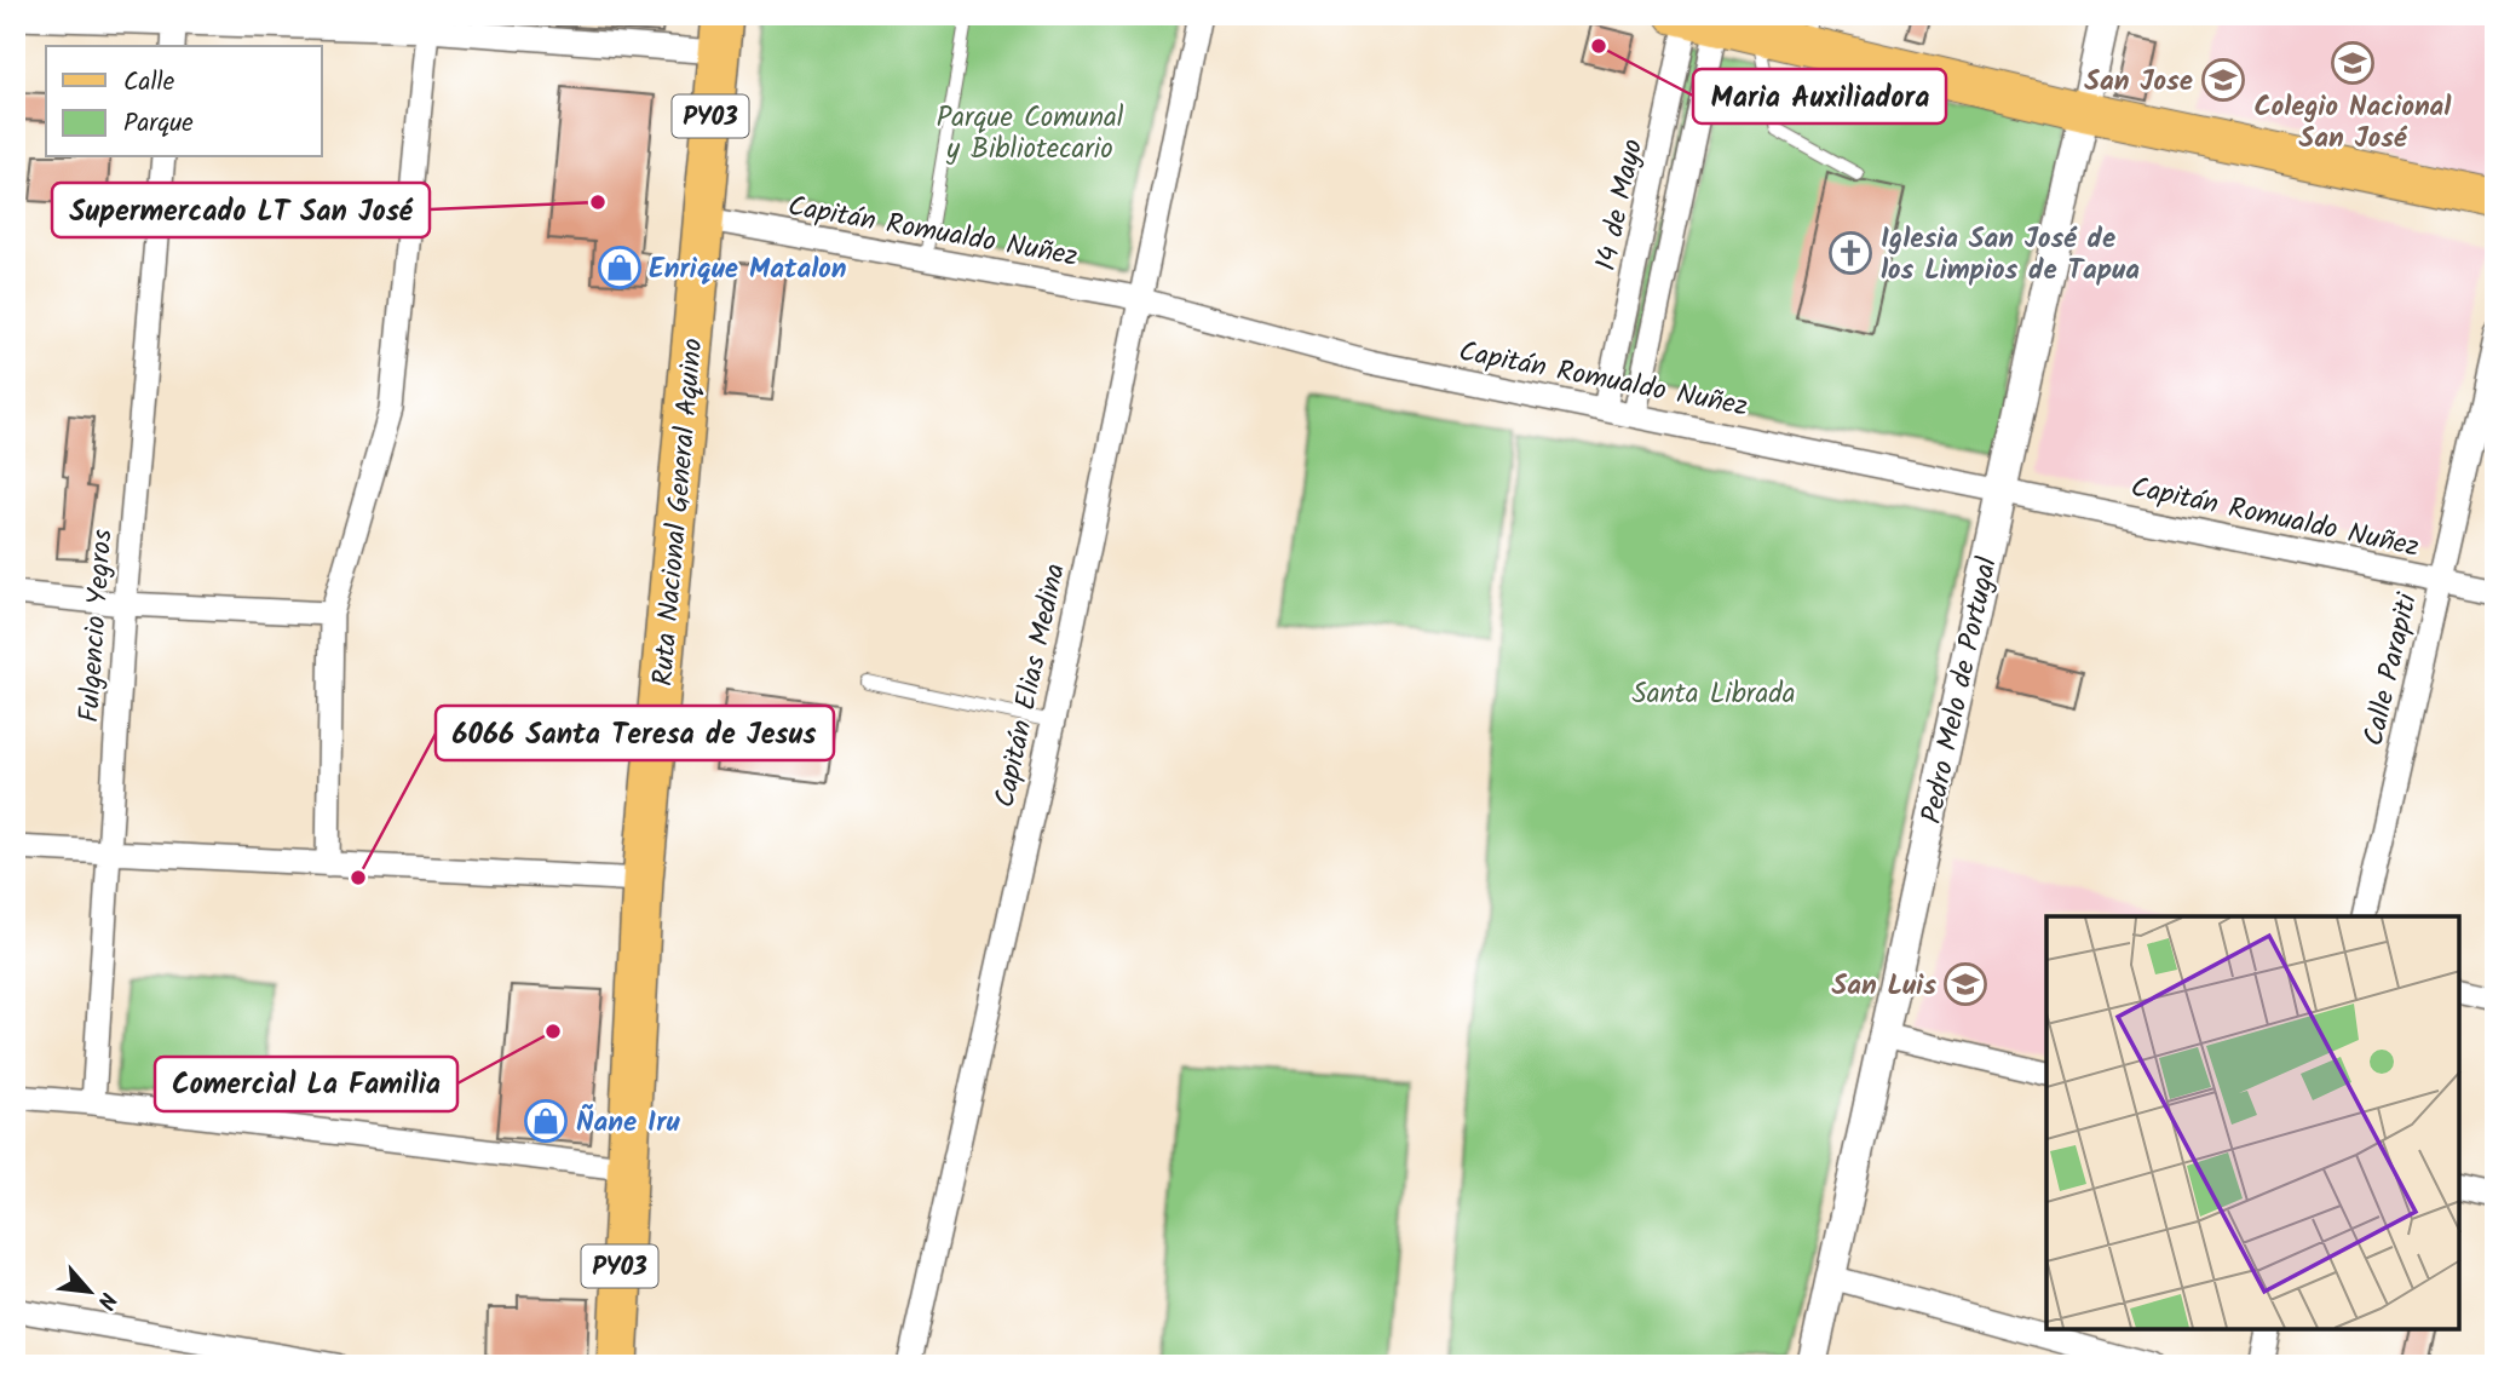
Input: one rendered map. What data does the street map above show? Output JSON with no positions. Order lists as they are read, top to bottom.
{
  "streets": {
    "highway": ["PY03", "Ruta Nacional General Aquino"],
    "street": [
      "14 de Mayo",
      "Capitán Romualdo Nuñez",
      "Fulgencio Yegros",
      "Calle Parapiti",
      "Capitán Elias Medina",
      "Pedro Melo de Portugal"
    ]
  },
  "crossings": [
    ["14 de Mayo", "Capitán Romualdo Nuñez"],
    ["Capitán Romualdo Nuñez", "Ruta Nacional General Aquino"],
    ["Capitán Romualdo Nuñez", "Calle Parapiti"],
    ["Capitán Romualdo Nuñez", "Capitán Elias Medina"],
    ["Capitán Romualdo Nuñez", "Pedro Melo de Portugal"]
  ],
  "parks": ["Parque Comunal y Bibliotecario", "Santa Librada"],
  "places": {
    "other": [
      "Maria Auxiliadora",
      "Supermercado LT San José",
      "6066 Santa Teresa de Jesus",
      "Comercial La Familia"
    ],
    "school or university": ["Colegio Nacional San José", "San Jose", "San Luis"],
    "church": ["Iglesia San José de los Limpios de Tapua"],
    "shop": ["Enrique Matalon", "Ñane Iru"]
  },
  "legend": ["Calle", "Parque"],
  "north": "bottom right"
}
